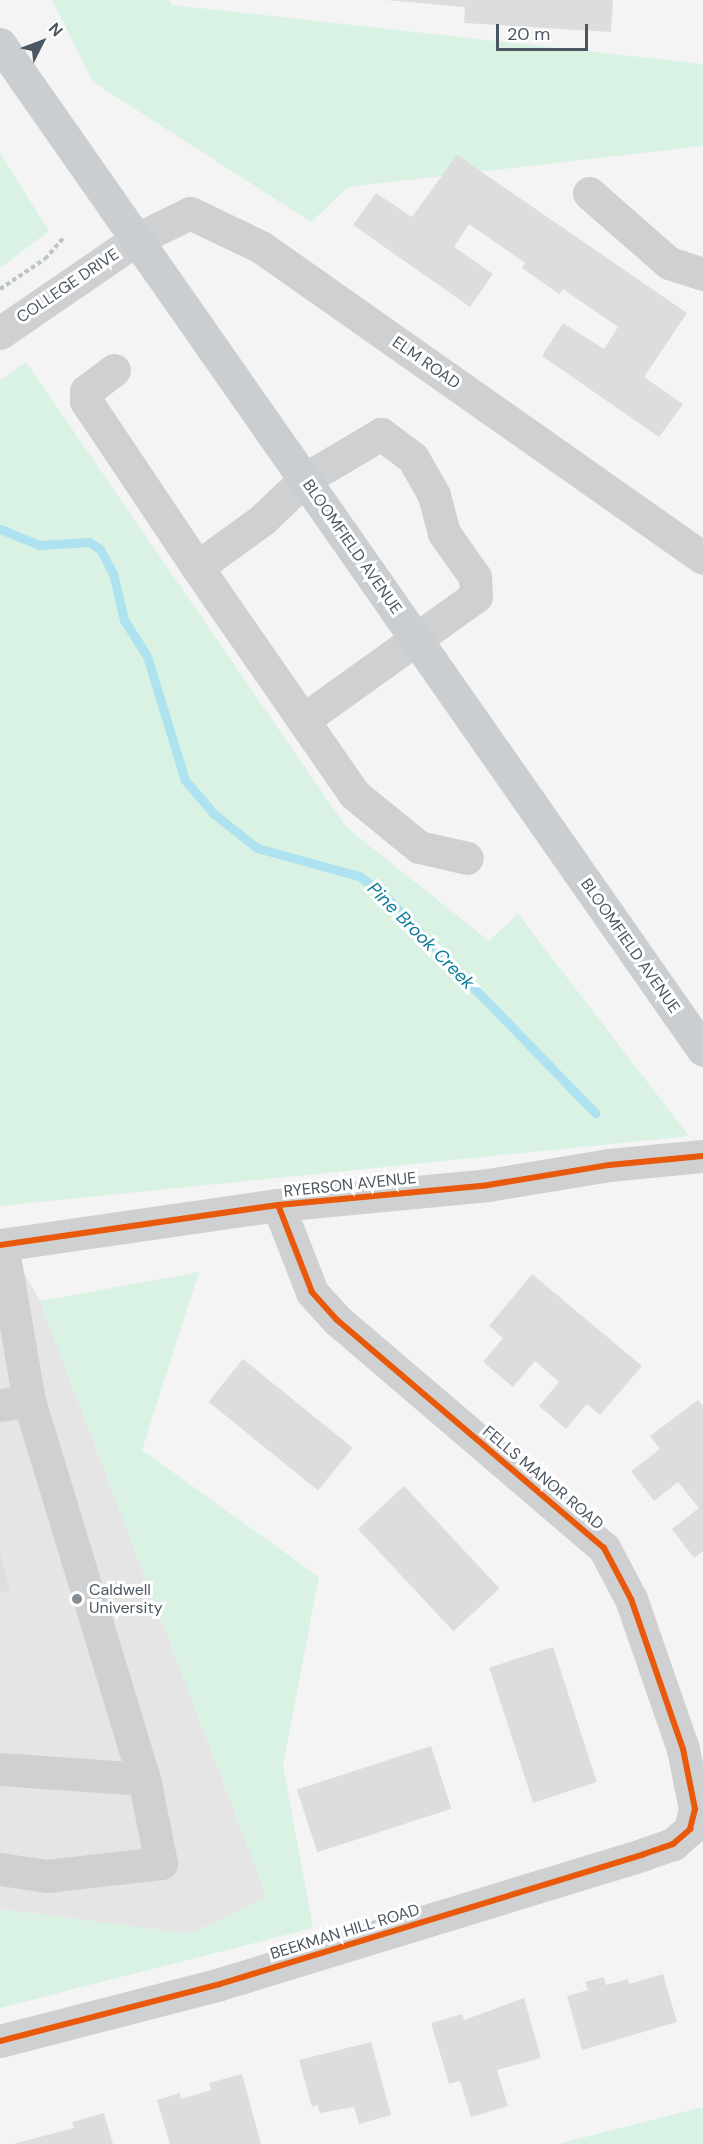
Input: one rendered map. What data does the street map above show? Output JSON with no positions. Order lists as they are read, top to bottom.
{
  "streets": {
    "main road": ["BLOOMFIELD AVENUE"],
    "street": [
      "COLLEGE DRIVE",
      "ELM ROAD",
      "RYERSON AVENUE",
      "FELLS MANOR ROAD",
      "BEEKMAN HILL ROAD"
    ]
  },
  "crossings": [
    ["COLLEGE DRIVE", "ELM ROAD"],
    ["COLLEGE DRIVE", "BLOOMFIELD AVENUE"],
    ["ELM ROAD", "BLOOMFIELD AVENUE"],
    ["RYERSON AVENUE", "FELLS MANOR ROAD"],
    ["FELLS MANOR ROAD", "BEEKMAN HILL ROAD"]
  ],
  "water": ["Pine Brook Creek"],
  "places": ["Caldwell University"],
  "scale_bar": "20 m",
  "north": "top right"
}
